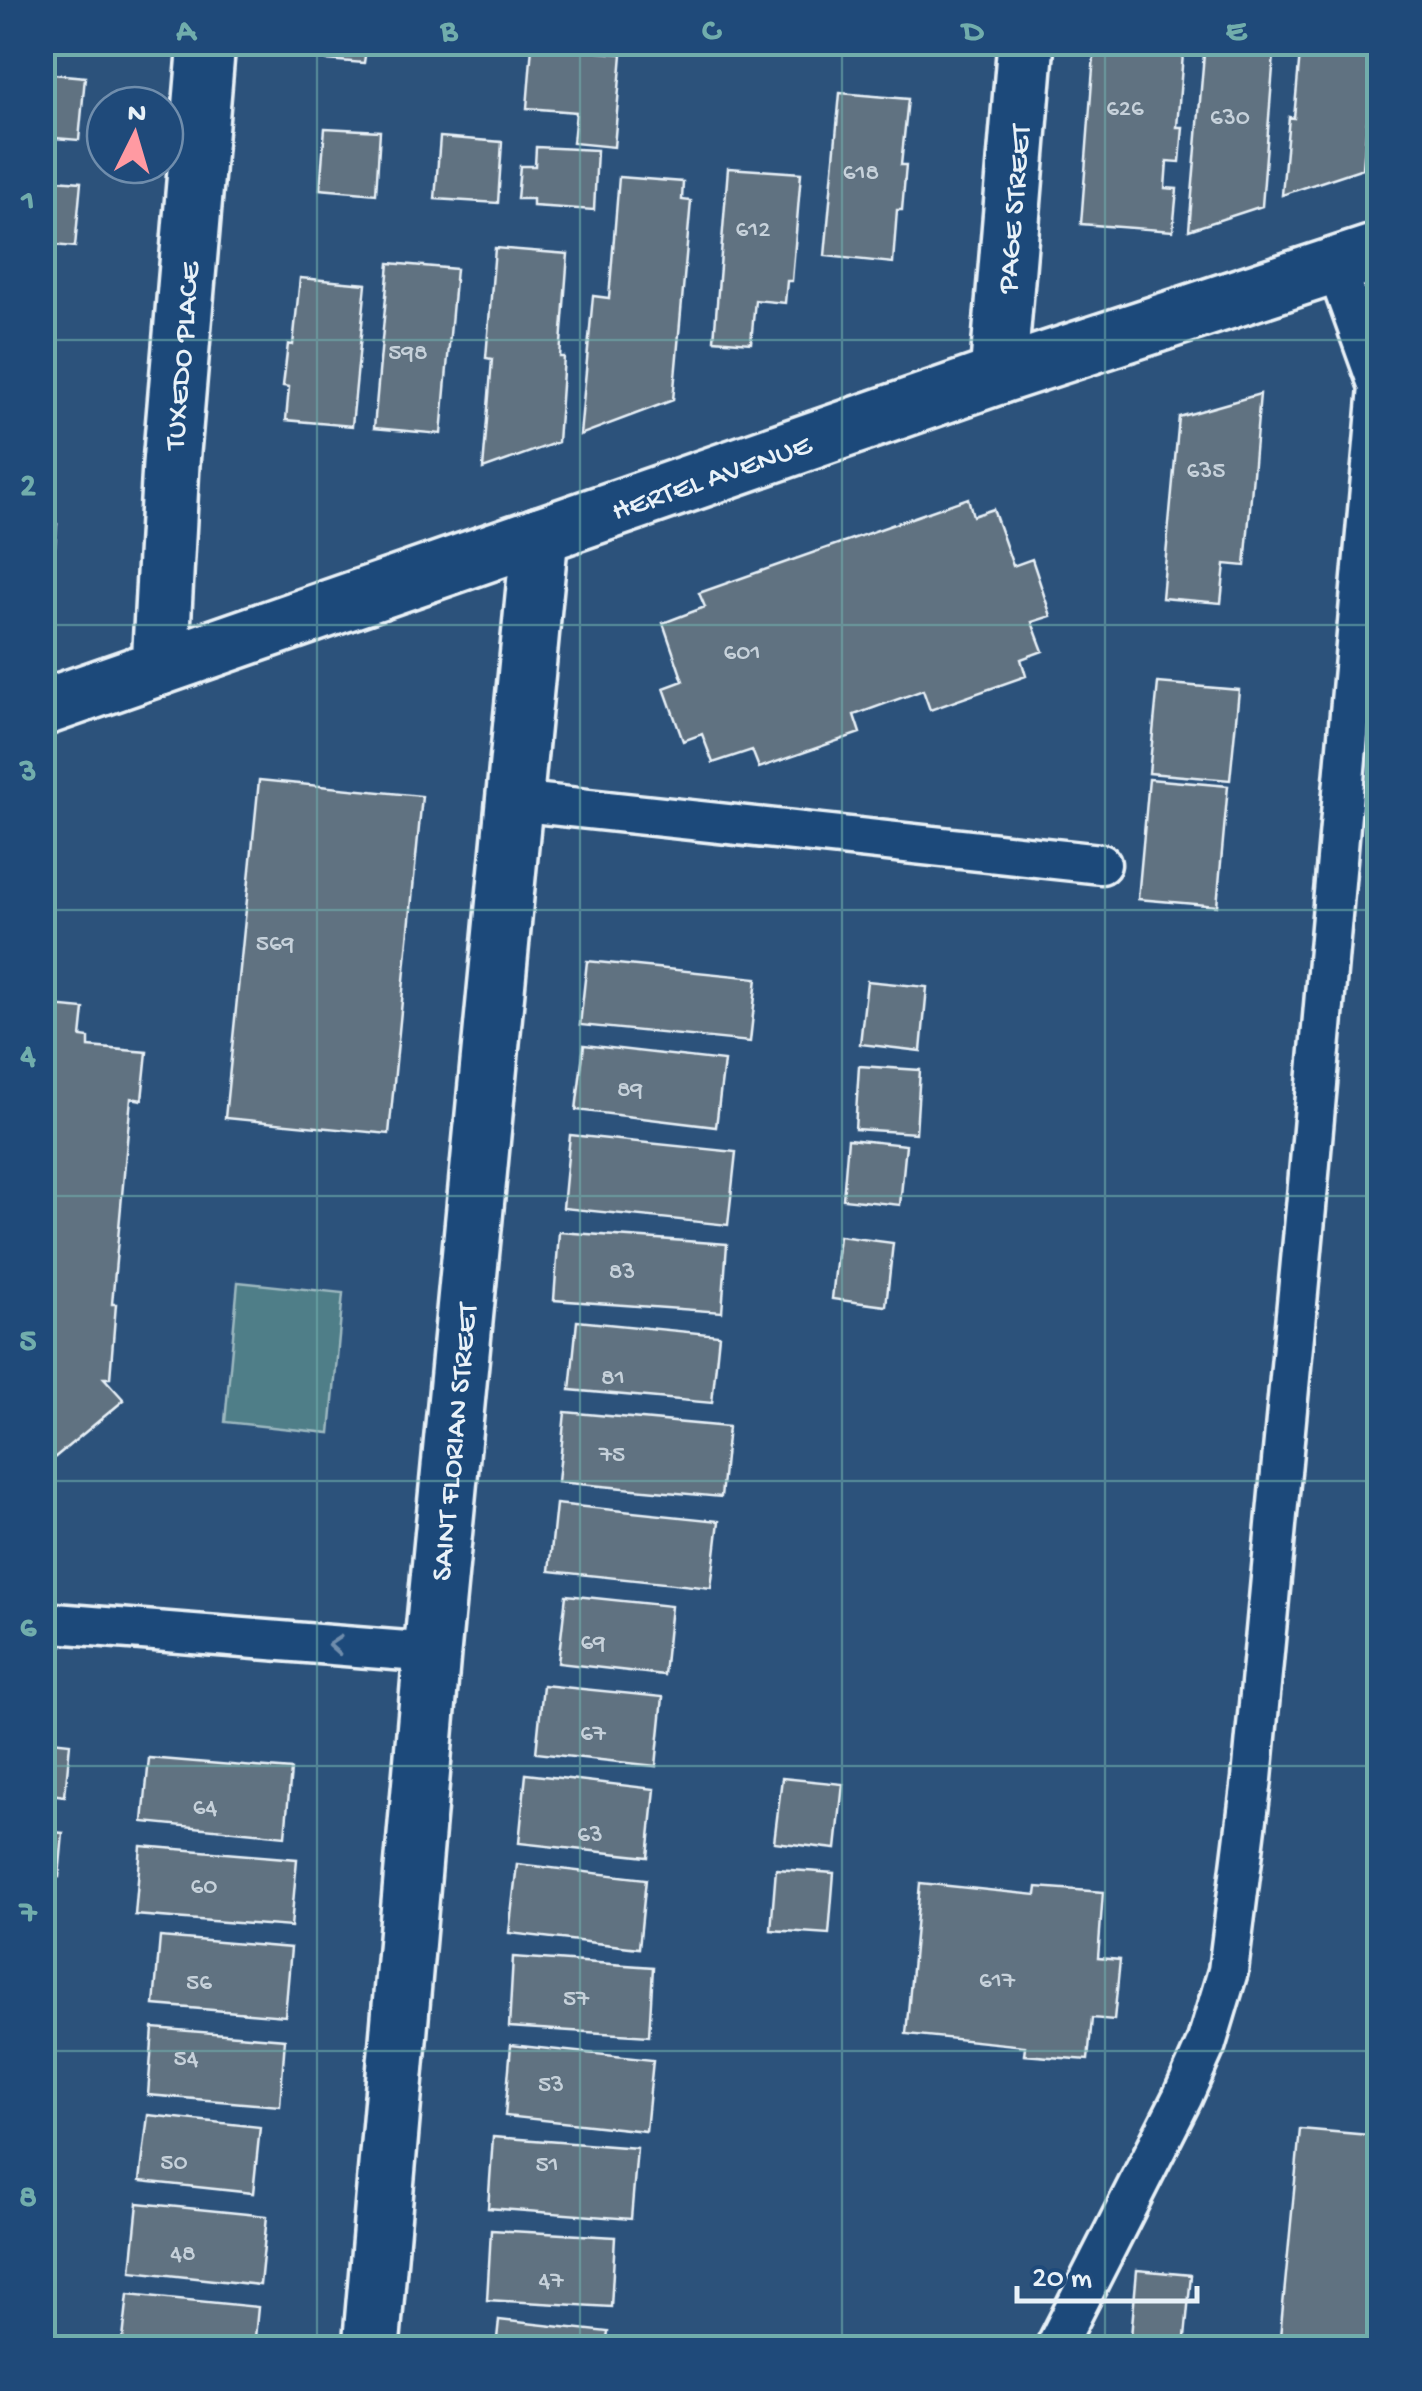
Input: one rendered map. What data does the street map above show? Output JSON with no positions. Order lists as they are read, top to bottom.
{
  "streets": {
    "street": [
      "PAGE STREET",
      "TUXEDO PLACE",
      "HERTEL AVENUE",
      "SAINT FLORIAN STREET"
    ]
  },
  "crossings": [
    ["PAGE STREET", "HERTEL AVENUE"],
    ["TUXEDO PLACE", "HERTEL AVENUE"],
    ["HERTEL AVENUE", "SAINT FLORIAN STREET"]
  ],
  "house_numbers": [
    "626",
    "630",
    "618",
    "612",
    "598",
    "635",
    "601",
    "569",
    "89",
    "83",
    "81",
    "75",
    "69",
    "67",
    "64",
    "63",
    "60",
    "617",
    "56",
    "57",
    "54",
    "53",
    "50",
    "51",
    "48",
    "47"
  ],
  "scale_bar": "20 m",
  "north": "top",
  "grid": {
    "columns": [
      "A",
      "B",
      "C",
      "D",
      "E"
    ],
    "rows": [
      "1",
      "2",
      "3",
      "4",
      "5",
      "6",
      "7",
      "8"
    ]
  }
}
